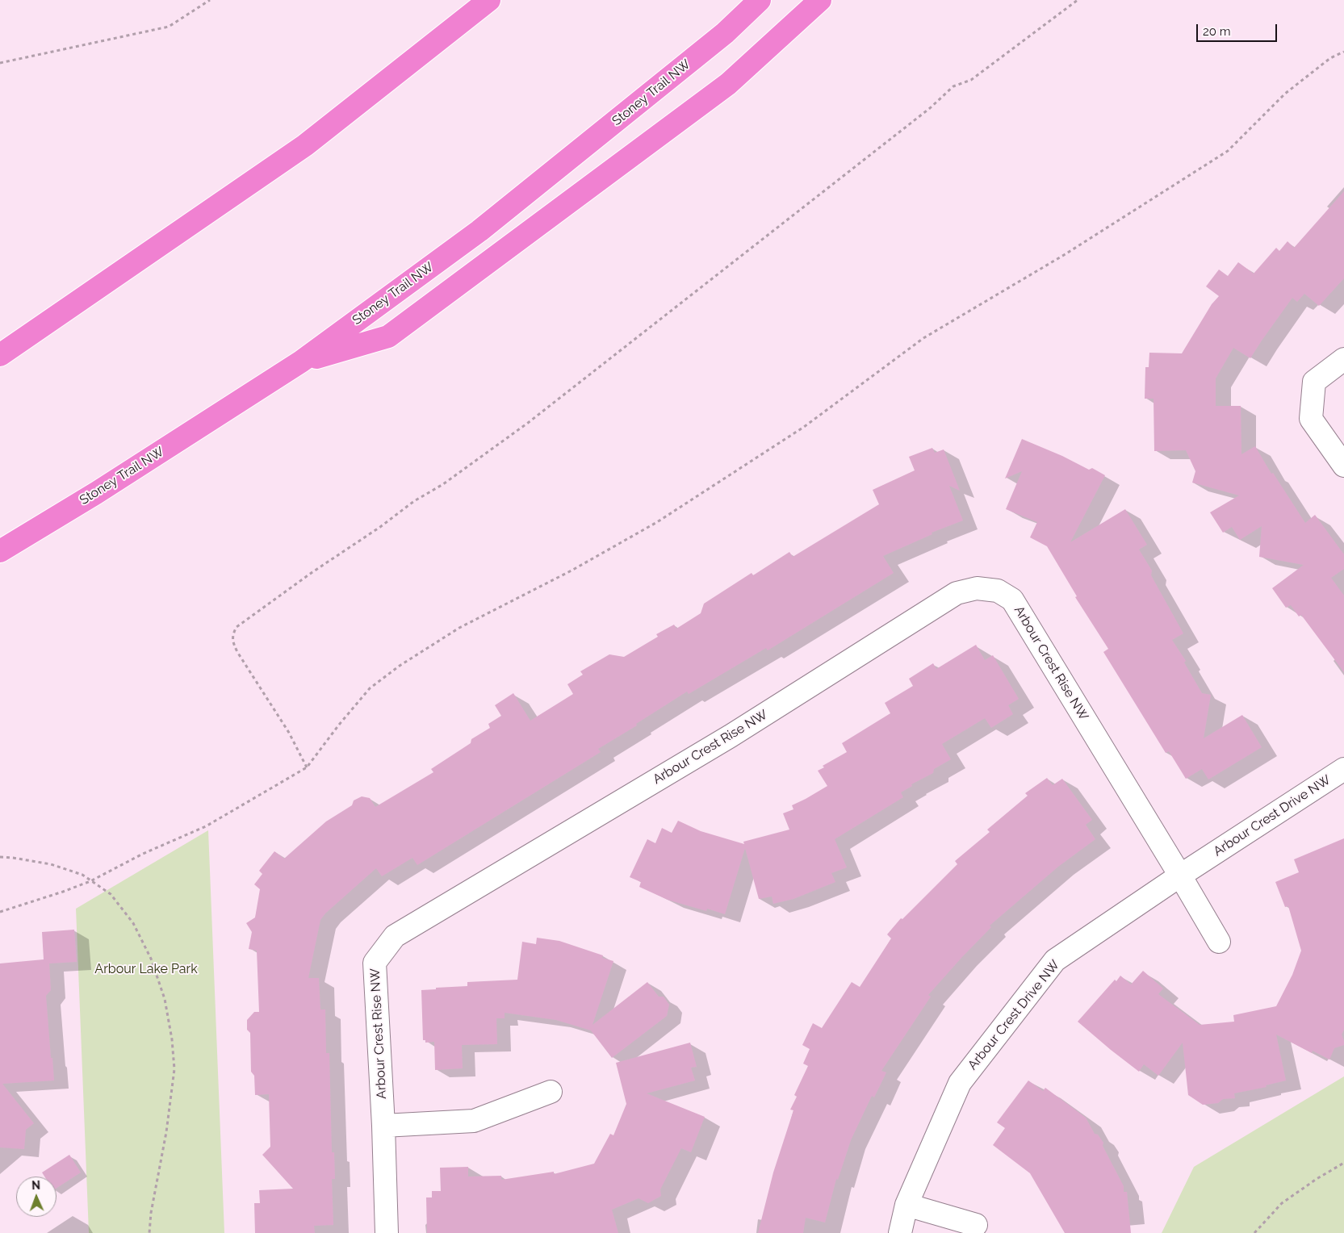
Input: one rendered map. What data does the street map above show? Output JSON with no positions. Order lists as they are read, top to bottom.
{
  "streets": {
    "highway": ["Stoney Trail NW"],
    "street": ["Arbour Crest Rise NW", "Arbour Crest Drive NW"]
  },
  "crossings": [
    ["Arbour Crest Rise NW", "Arbour Crest Drive NW"]
  ],
  "parks": ["Arbour Lake Park"],
  "scale_bar": "20 m",
  "north": "top"
}
